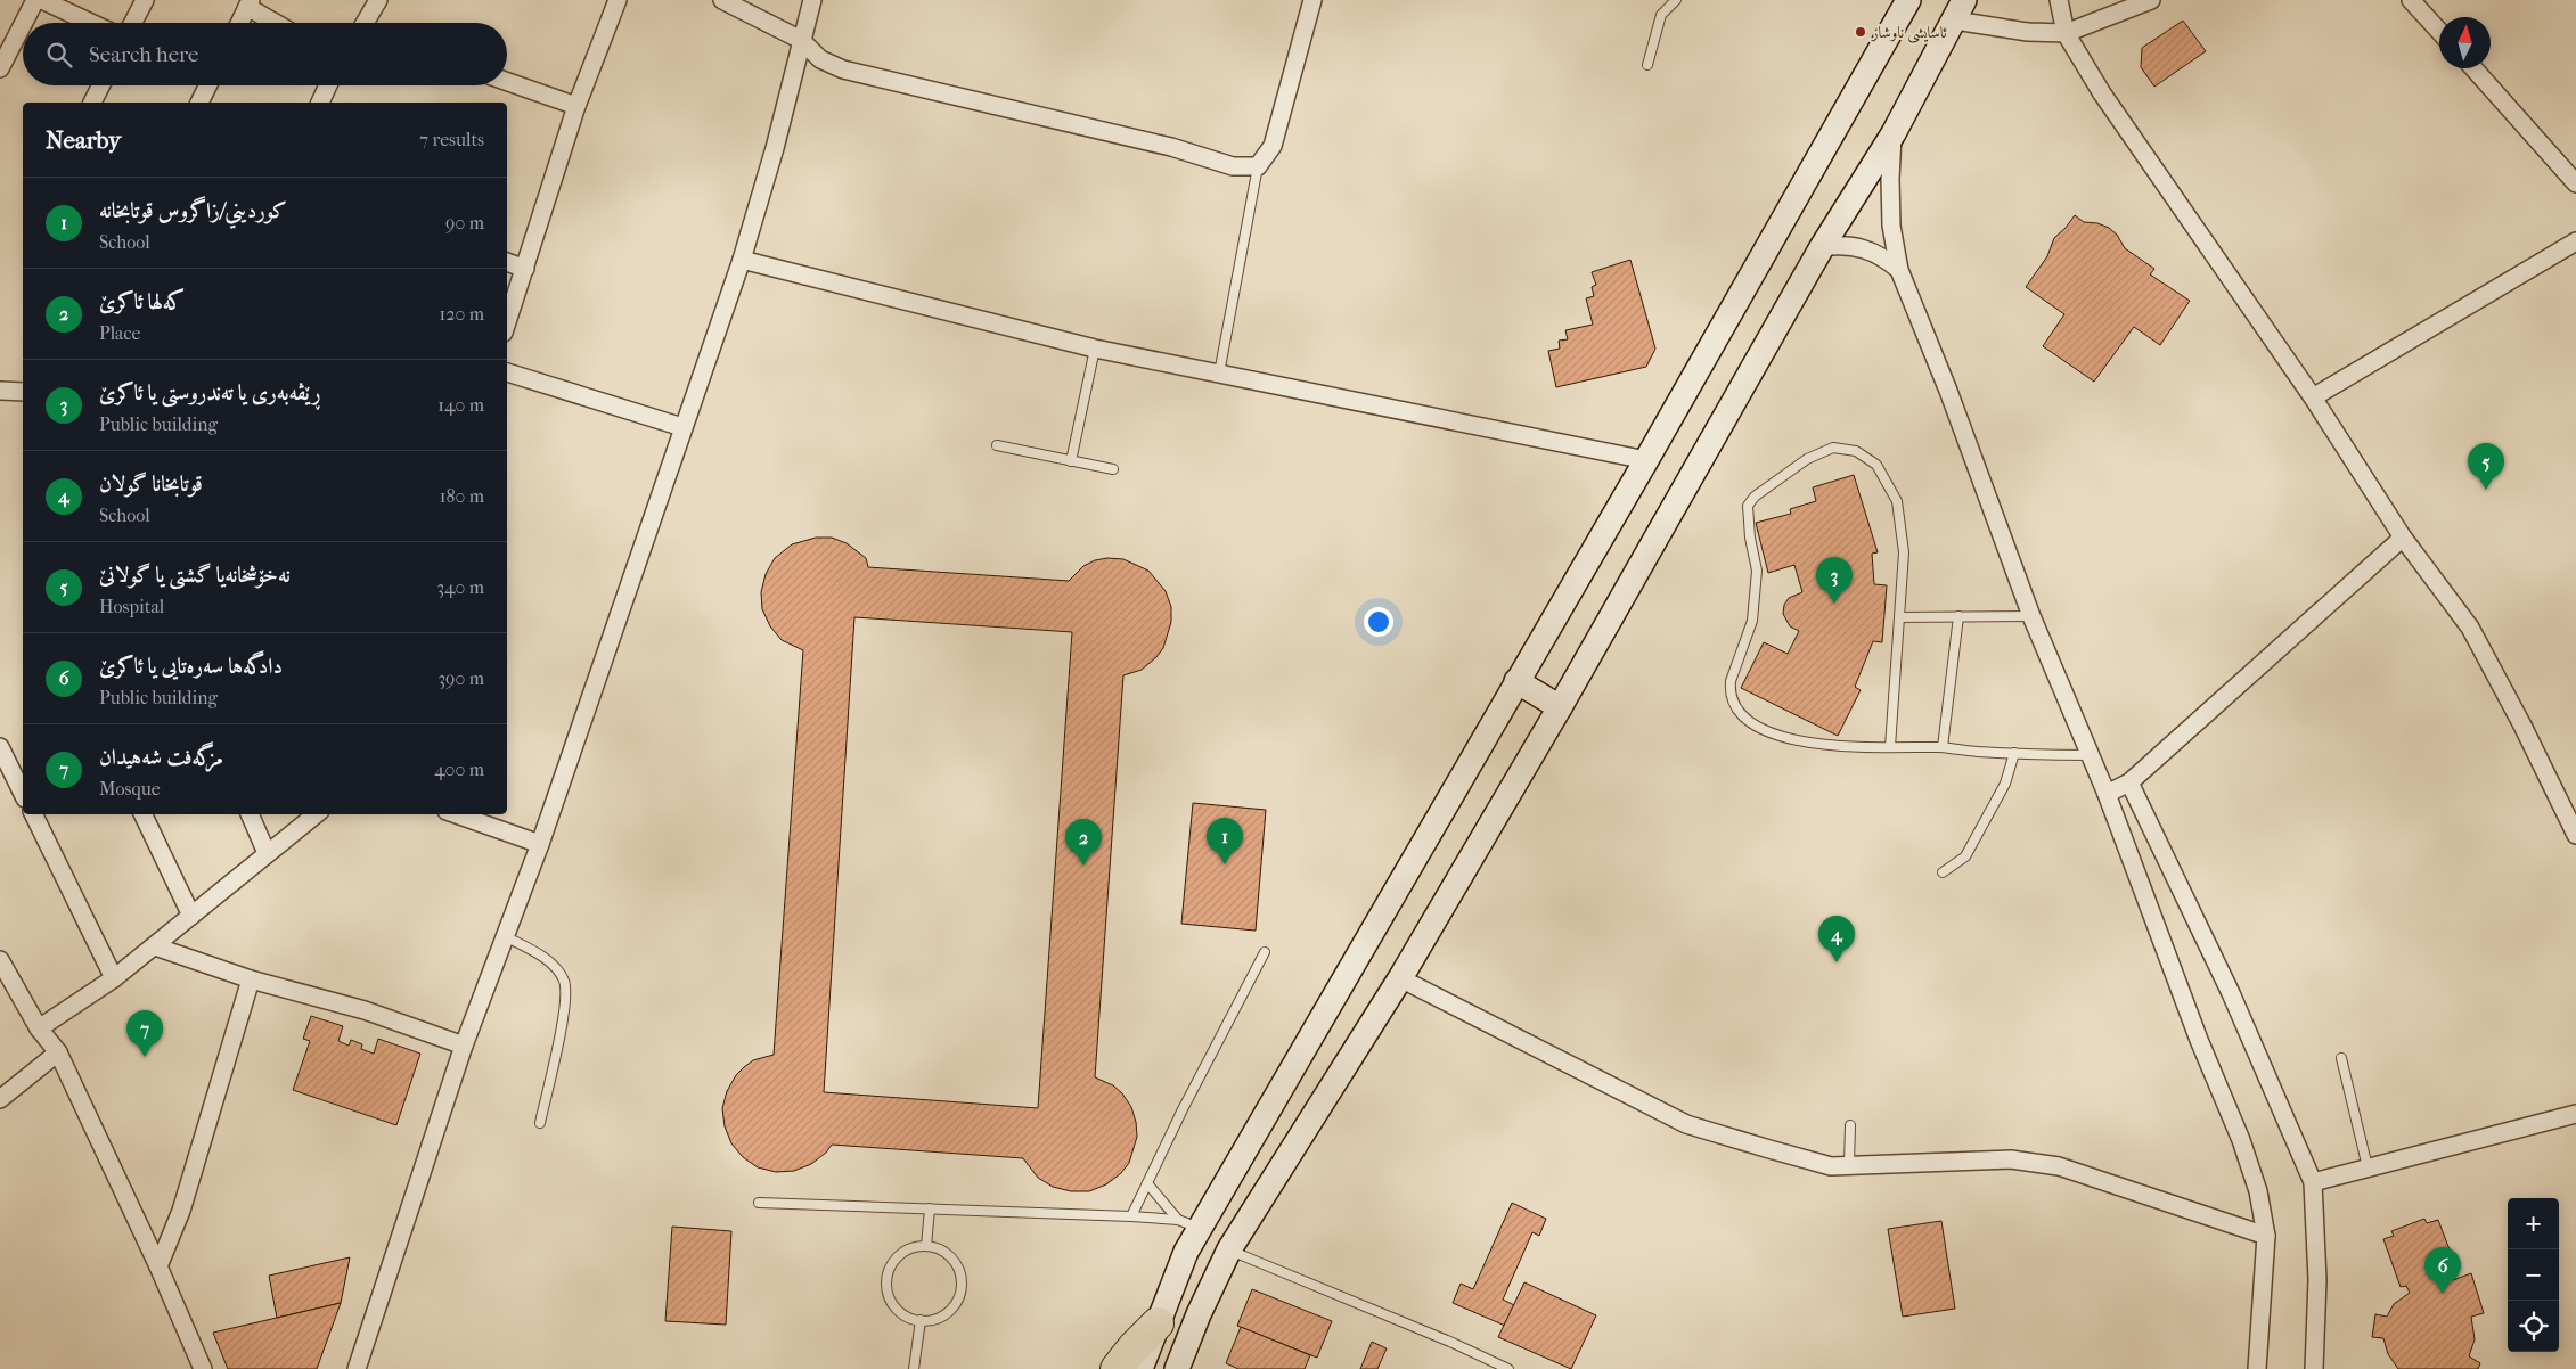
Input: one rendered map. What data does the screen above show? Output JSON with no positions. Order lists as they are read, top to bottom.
{
  "places": ["ئاسايشى ناوشار"],
  "north": "top",
  "page": {
    "search": "Search here",
    "heading": ["Nearby", "7 results"],
    "list": [
      {
        "mark": "1",
        "name": "كورديني/زاگروس قوتابخانه‌",
        "note": "School",
        "value": "90 m"
      },
      {
        "mark": "2",
        "name": "کەلها ئاکرێ",
        "note": "Place",
        "value": "120 m"
      },
      {
        "mark": "3",
        "name": "ڕێڤەبەری یا تەندروستی یا ئاکرێ",
        "note": "Public building",
        "value": "140 m"
      },
      {
        "mark": "4",
        "name": "قوتابخانا گولان",
        "note": "School",
        "value": "180 m"
      },
      {
        "mark": "5",
        "name": "نەخۆشخانەیا گشتی یا گولانێ",
        "note": "Hospital",
        "value": "340 m"
      },
      {
        "mark": "6",
        "name": "دادگەها سەرەتایی یا ئاکرێ",
        "note": "Public building",
        "value": "390 m"
      },
      {
        "mark": "7",
        "name": "مزگەفت شه‌هيدان",
        "note": "Mosque",
        "value": "400 m"
      }
    ],
    "pins": [
      "5",
      "3",
      "1",
      "2",
      "4",
      "7",
      "6"
    ],
    "map_buttons": ["+", "−"]
  }
}
